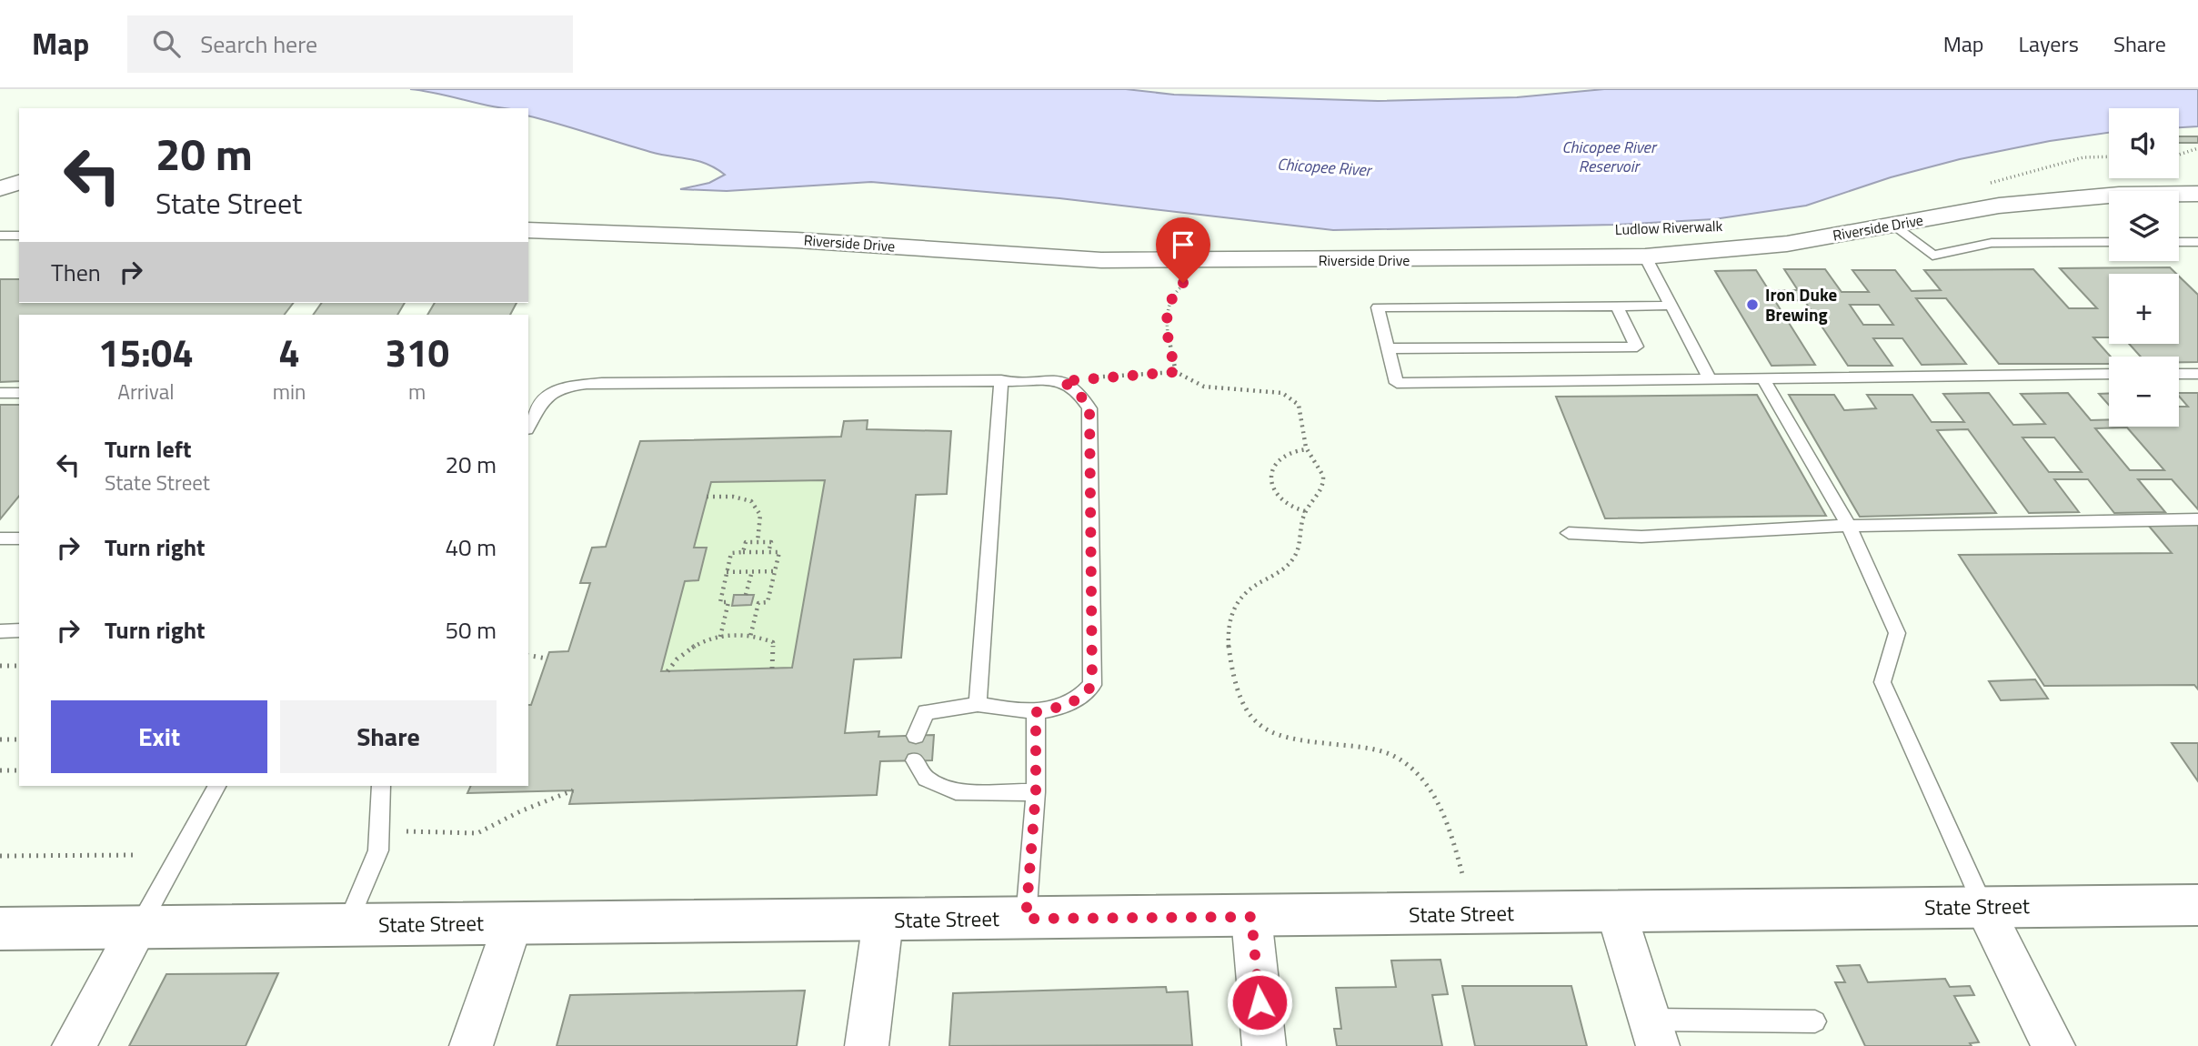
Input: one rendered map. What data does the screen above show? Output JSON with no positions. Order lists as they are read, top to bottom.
{
  "streets": {
    "street": ["Riverside Drive", "State Street"]
  },
  "water": ["Chicopee River Reservoir", "Chicopee River"],
  "places": ["Iron Duke Brewing"],
  "page": {
    "header": "Map",
    "search": "Search here",
    "nav": ["Map", "Layers", "Share"],
    "map_buttons": ["+", "−"],
    "turn": ["20 m", "State Street"],
    "then": "Then",
    "eta": [
      "15:04",
      "Arrival",
      "4",
      "min",
      "310",
      "m"
    ],
    "list": [
      {
        "name": "Turn left",
        "note": "State Street",
        "value": "20 m"
      },
      {
        "name": "Turn right",
        "value": "40 m"
      },
      {
        "name": "Turn right",
        "value": "50 m"
      }
    ],
    "buttons": ["Exit", "Share"]
  }
}
